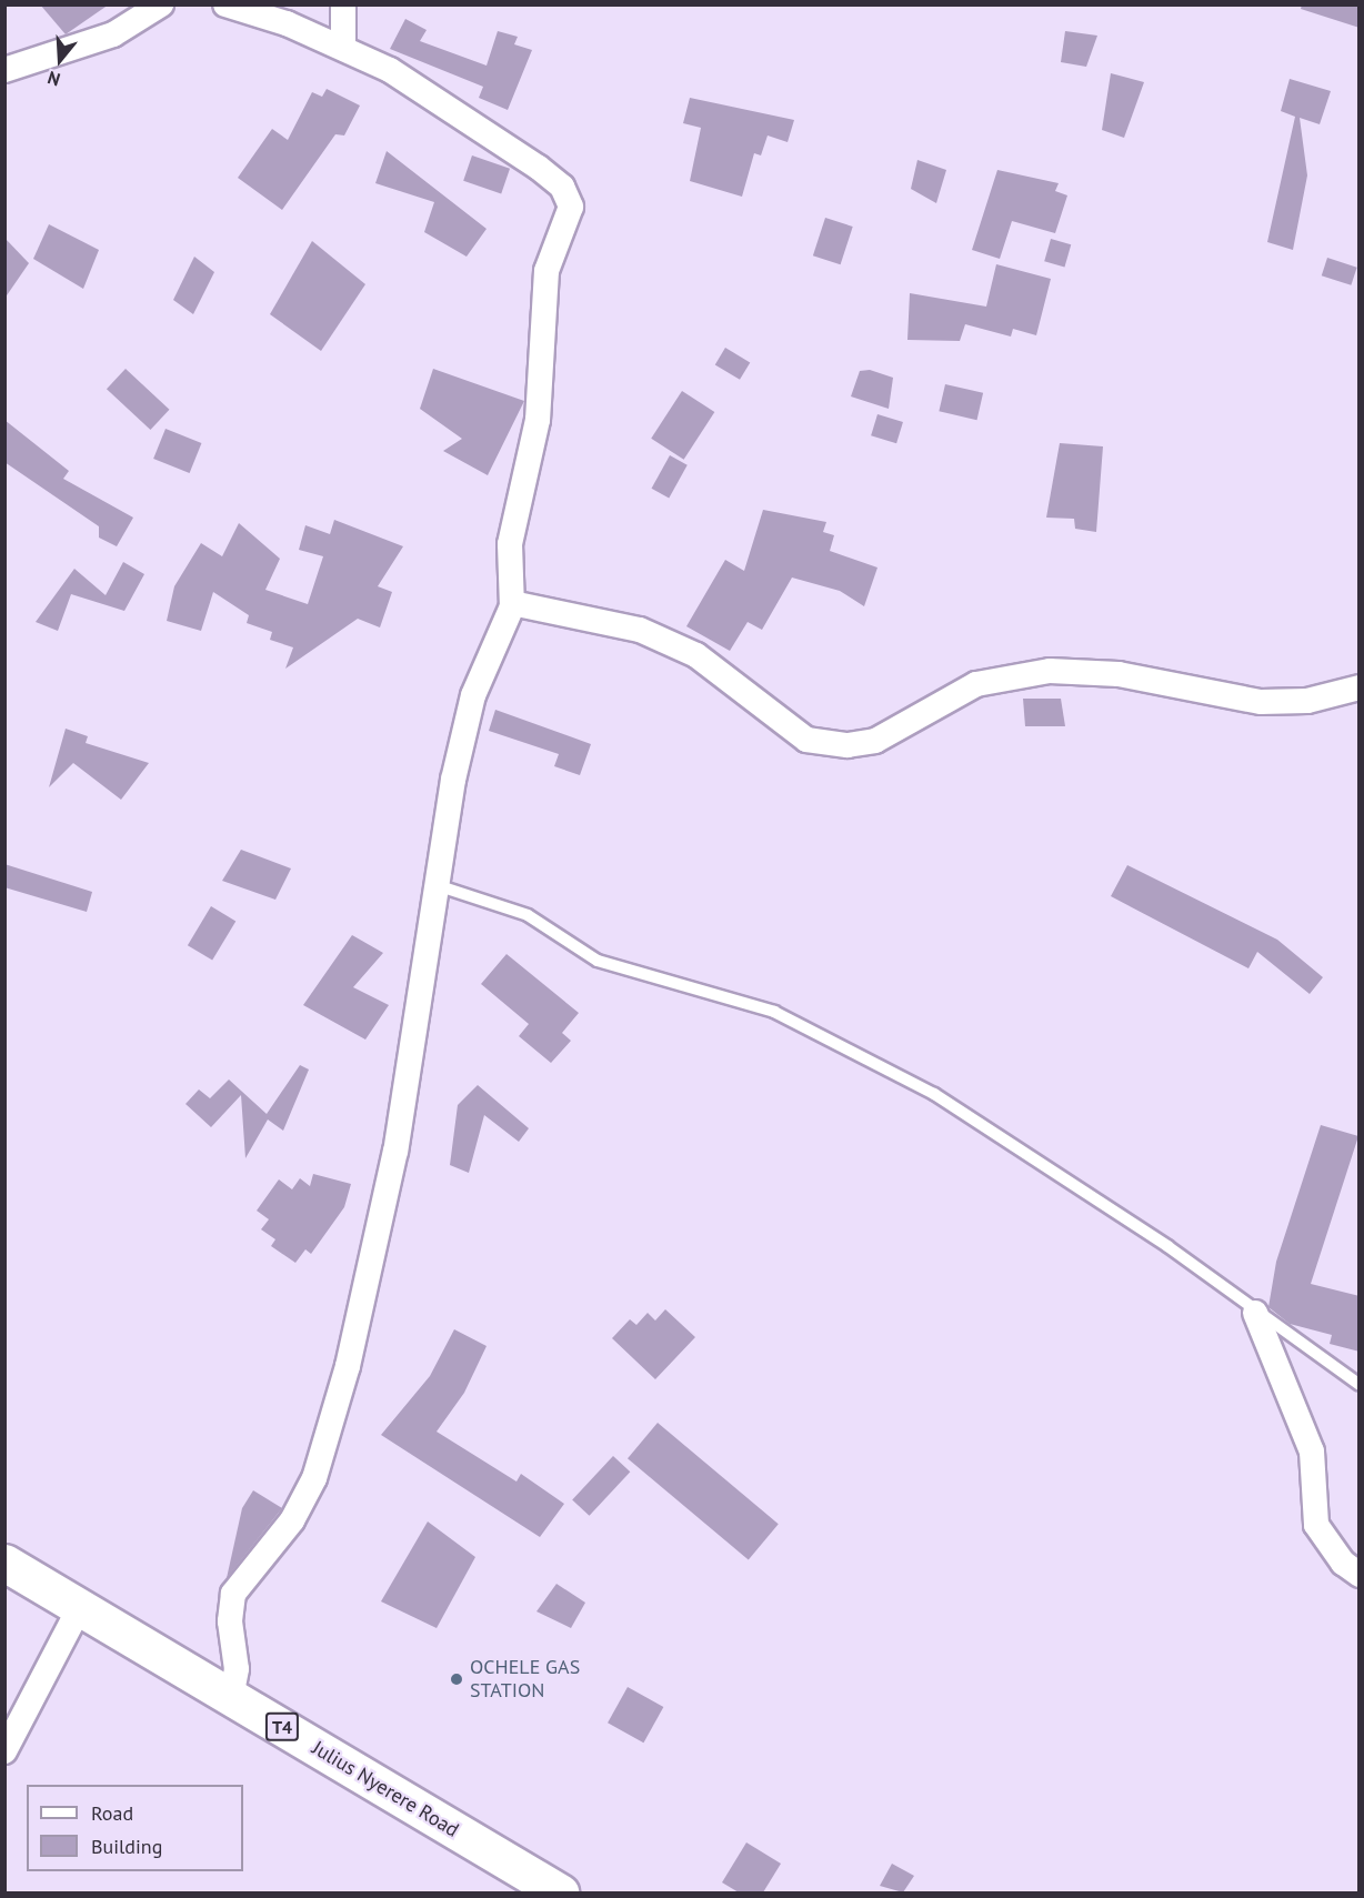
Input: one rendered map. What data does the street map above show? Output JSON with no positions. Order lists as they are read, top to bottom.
{
  "streets": {
    "highway": ["T4", "Julius Nyerere Road"]
  },
  "places": ["OCHELE GAS STATION"],
  "legend": ["Road", "Building"],
  "north": "bottom"
}
